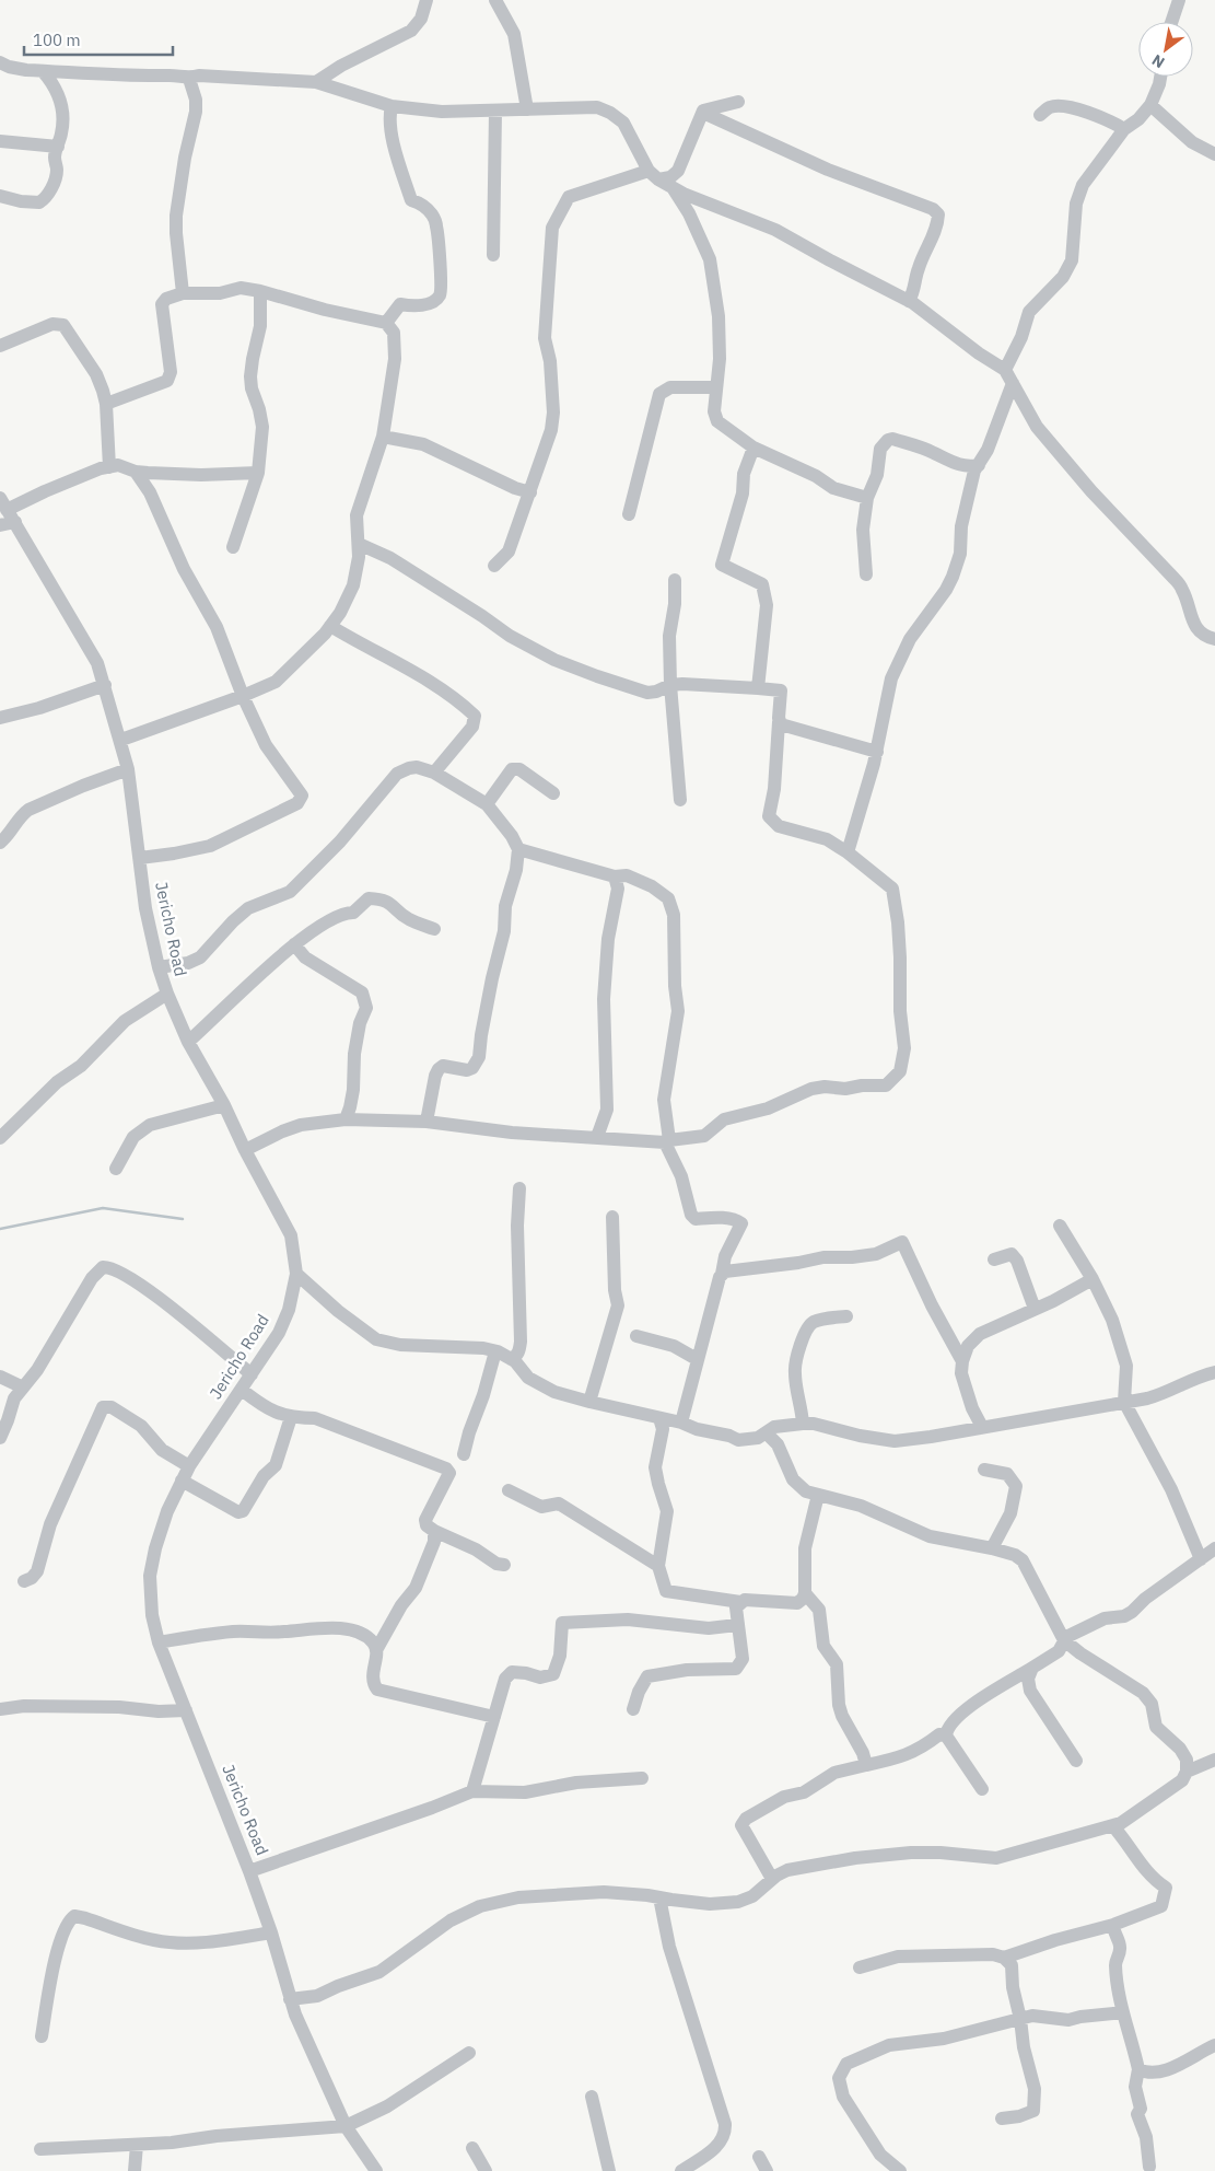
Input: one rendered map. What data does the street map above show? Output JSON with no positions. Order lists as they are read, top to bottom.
{
  "streets": {
    "street": ["Jericho Road"]
  },
  "scale_bar": "100 m",
  "north": "bottom left"
}
